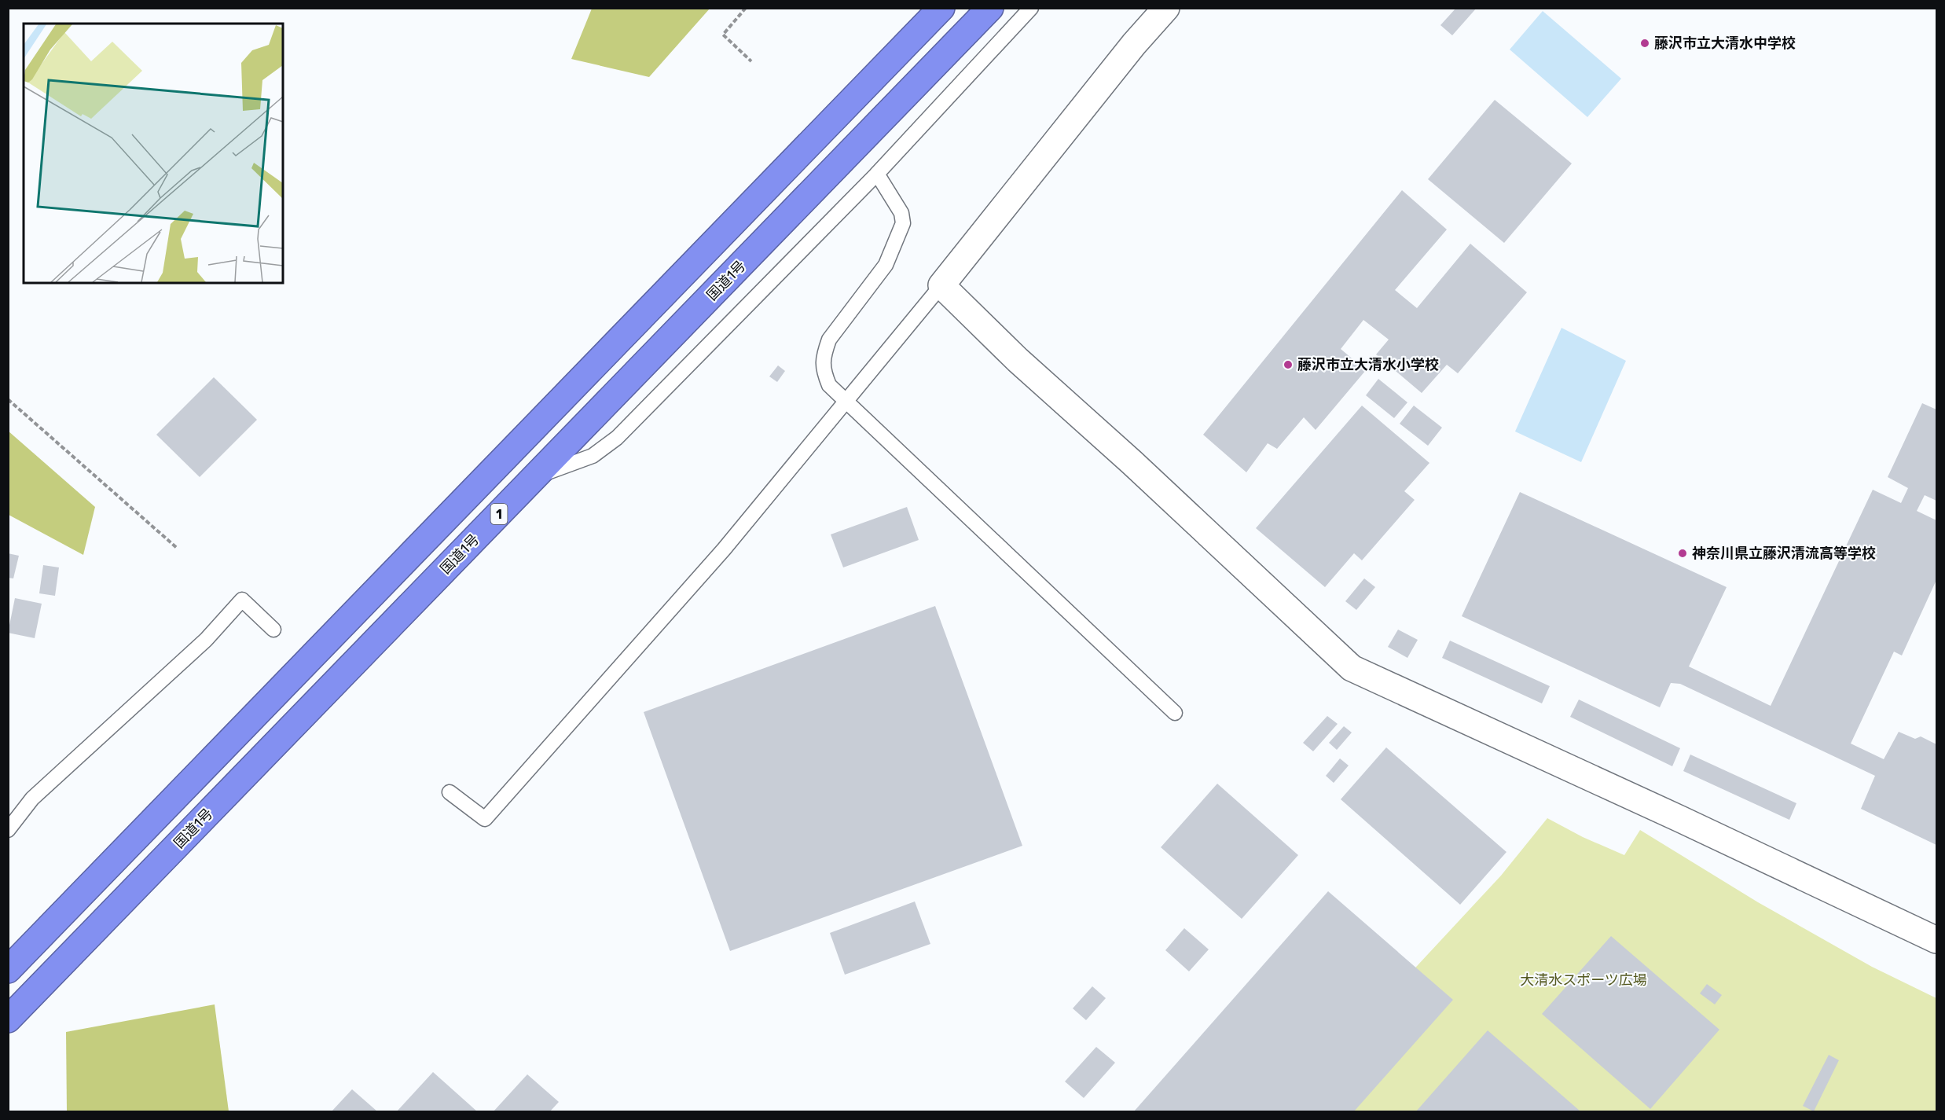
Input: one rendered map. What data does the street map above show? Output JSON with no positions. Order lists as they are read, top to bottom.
{
  "streets": {
    "highway": ["国道1号", "1"]
  },
  "parks": ["大清水スポーツ広場"],
  "places": ["藤沢市立大清水中学校", "藤沢市立大清水小学校", "神奈川県立藤沢清流高等学校"]
}
